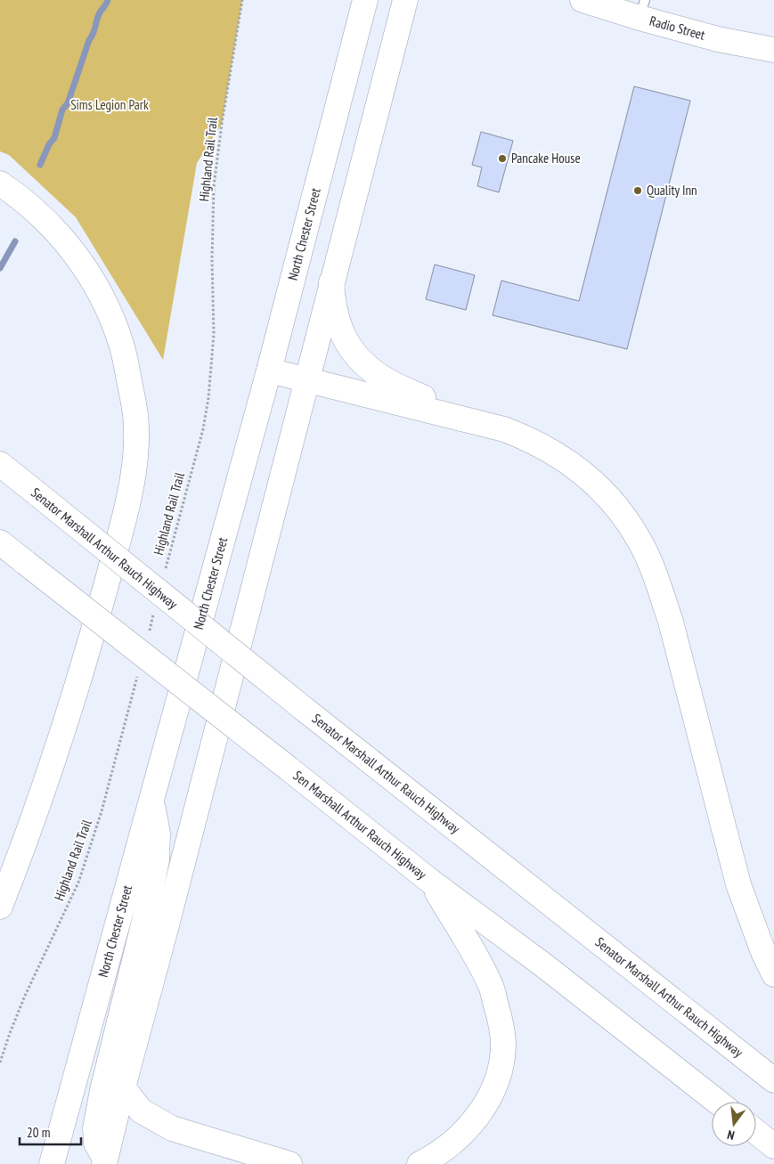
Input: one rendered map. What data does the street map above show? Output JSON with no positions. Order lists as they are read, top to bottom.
{
  "streets": {
    "main road": [
      "Radio Street",
      "North Chester Street",
      "Senator Marshall Arthur Rauch Highway",
      "Sen Marshall Arthur Rauch Highway"
    ],
    "path": ["Highland Rail Trail"]
  },
  "parks": ["Sims Legion Park"],
  "places": ["Pancake House", "Quality Inn"],
  "scale_bar": "20 m",
  "north": "bottom"
}
